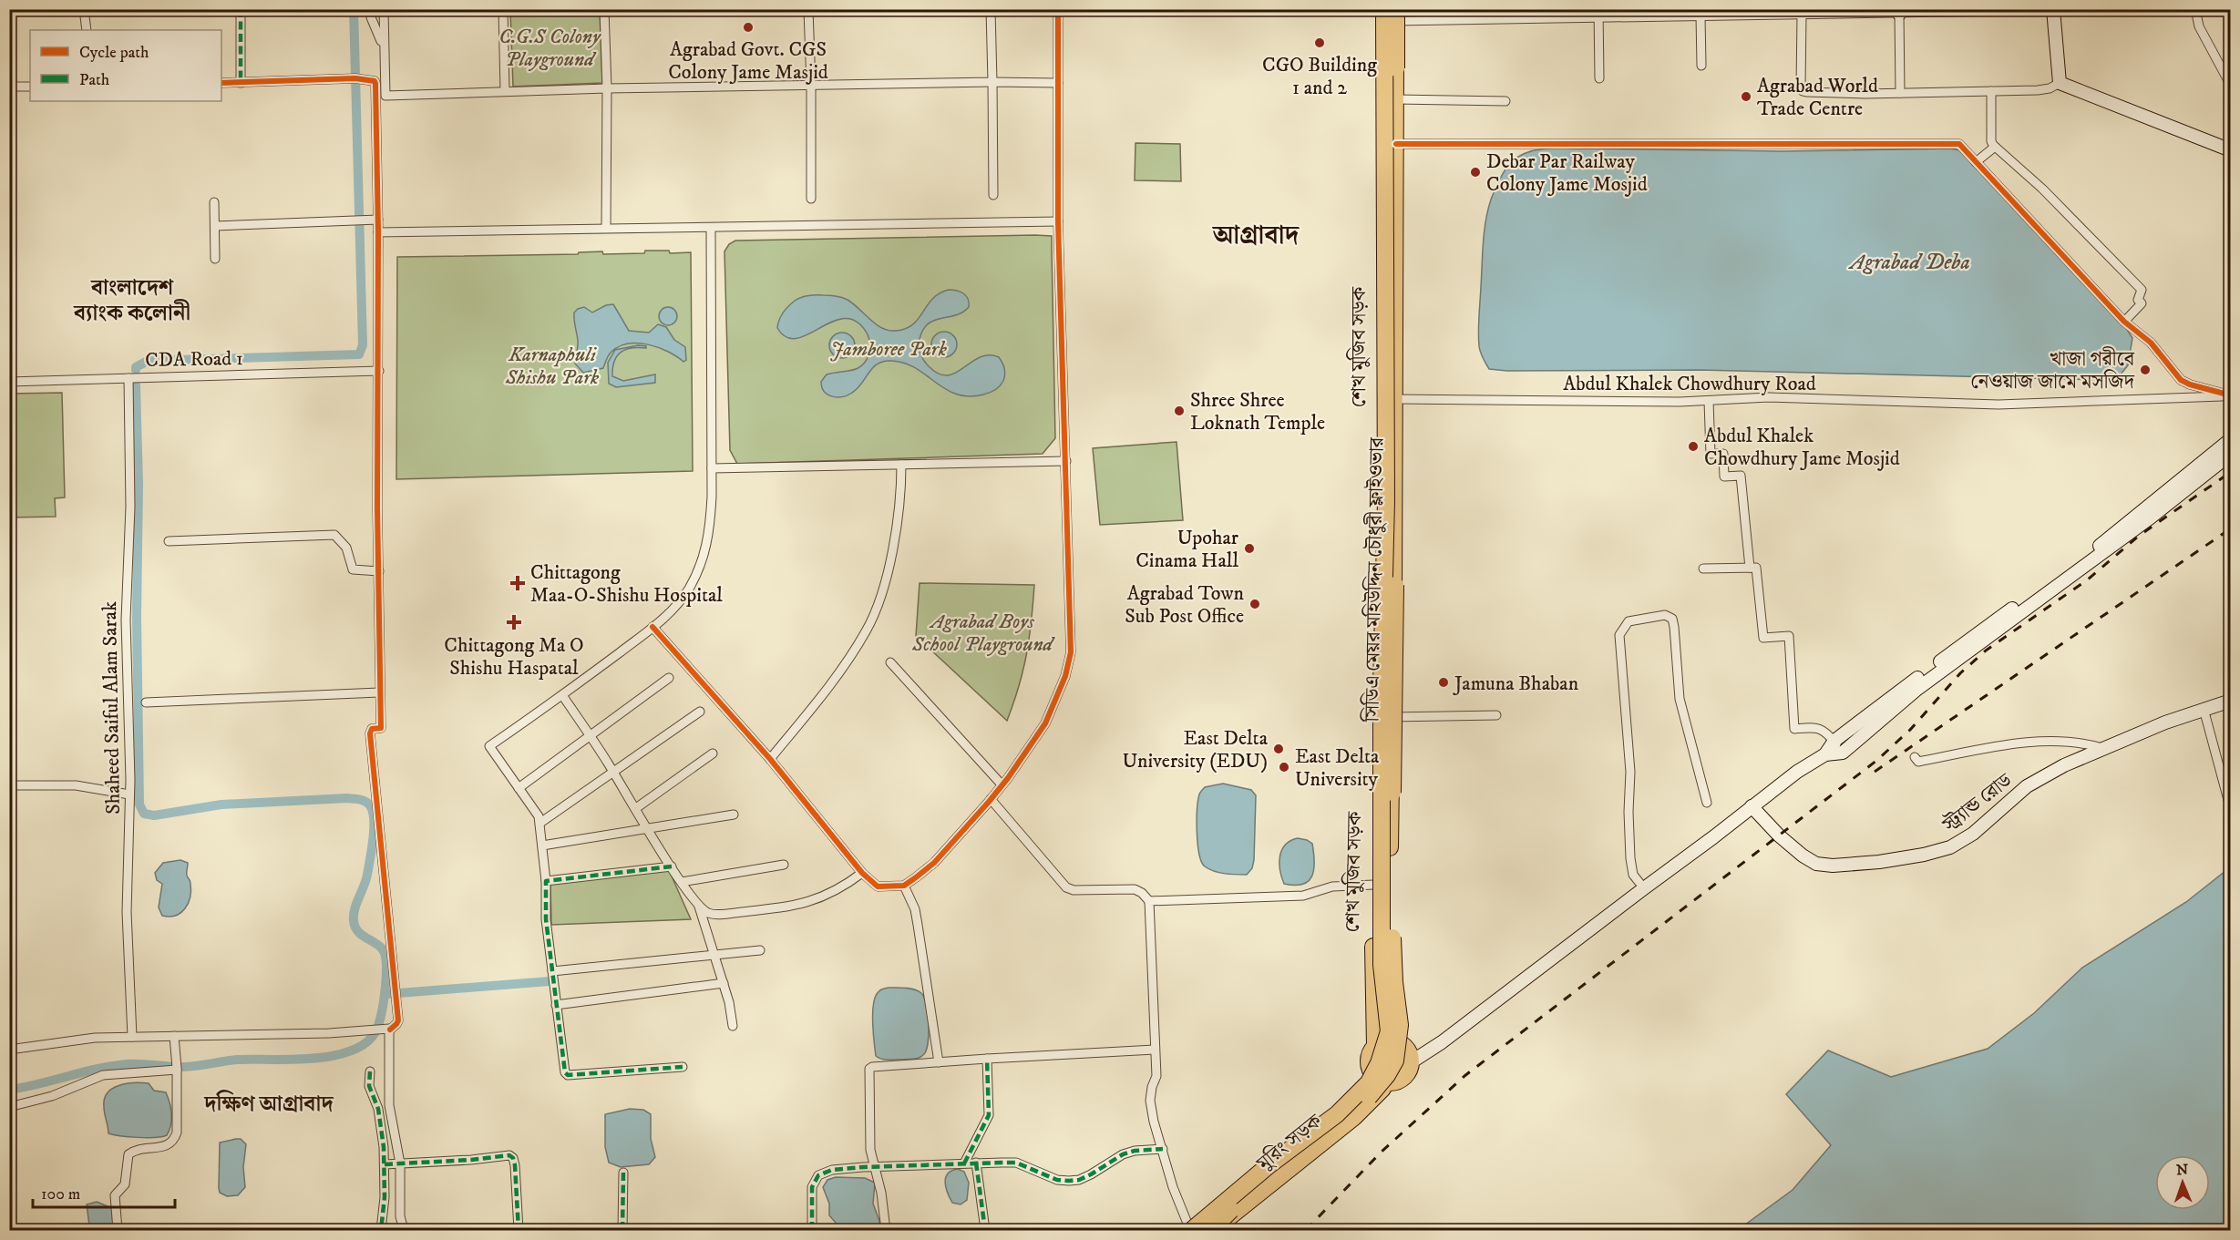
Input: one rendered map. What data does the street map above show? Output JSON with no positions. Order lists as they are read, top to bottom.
{
  "streets": {
    "highway": ["শেখ মুজিব সড়ক", "সিডিএ মেয়র মহিউদ্দিন চৌধুরী ফ্লাইওভার", "মুরিং সড়ক"],
    "main road": ["স্ট্র্যান্ড রোড"],
    "street": ["CDA Road 1", "Abdul Khalek Chowdhury Road", "Shaheed Saiful Alam Sarak"]
  },
  "crossings": [
    ["শেখ মুজিব সড়ক", "Abdul Khalek Chowdhury Road"],
    ["শেখ মুজিব সড়ক", "সিডিএ মেয়র মহিউদ্দিন চৌধুরী ফ্লাইওভার"],
    ["শেখ মুজিব সড়ক", "মুরিং সড়ক"],
    ["CDA Road 1", "Shaheed Saiful Alam Sarak"],
    ["সিডিএ মেয়র মহিউদ্দিন চৌধুরী ফ্লাইওভার", "মুরিং সড়ক"]
  ],
  "districts": ["আগ্রাবাদ", "বাংলাদেশ ব্যাংক কলোনী", "দক্ষিণ আগ্রাবাদ"],
  "water": ["Agrabad Deba"],
  "parks": [
    "C.G.S Colony Playground",
    "Jamboree Park",
    "Karnaphuli Shishu Park",
    "Agrabad Boys School Playground"
  ],
  "places": {
    "other": [
      "Agrabad Govt. CGS Colony Jame Masjid",
      "CGO Building 1 and 2",
      "Agrabad World Trade Centre",
      "Debar Par Railway Colony Jame Mosjid",
      "খাজা গরীবে নেওয়াজ জামে মসজিদ",
      "Shree Shree Loknath Temple",
      "Abdul Khalek Chowdhury Jame Mosjid",
      "Upohar Cinama Hall",
      "Agrabad Town Sub Post Office",
      "Jamuna Bhaban",
      "East Delta University (EDU)",
      "East Delta University"
    ],
    "health": ["Chittagong Maa-O-Shishu Hospital", "Chittagong Ma O Shishu Haspatal"]
  },
  "legend": ["Cycle path", "Path"],
  "scale_bar": "100 m",
  "north": "top"
}
